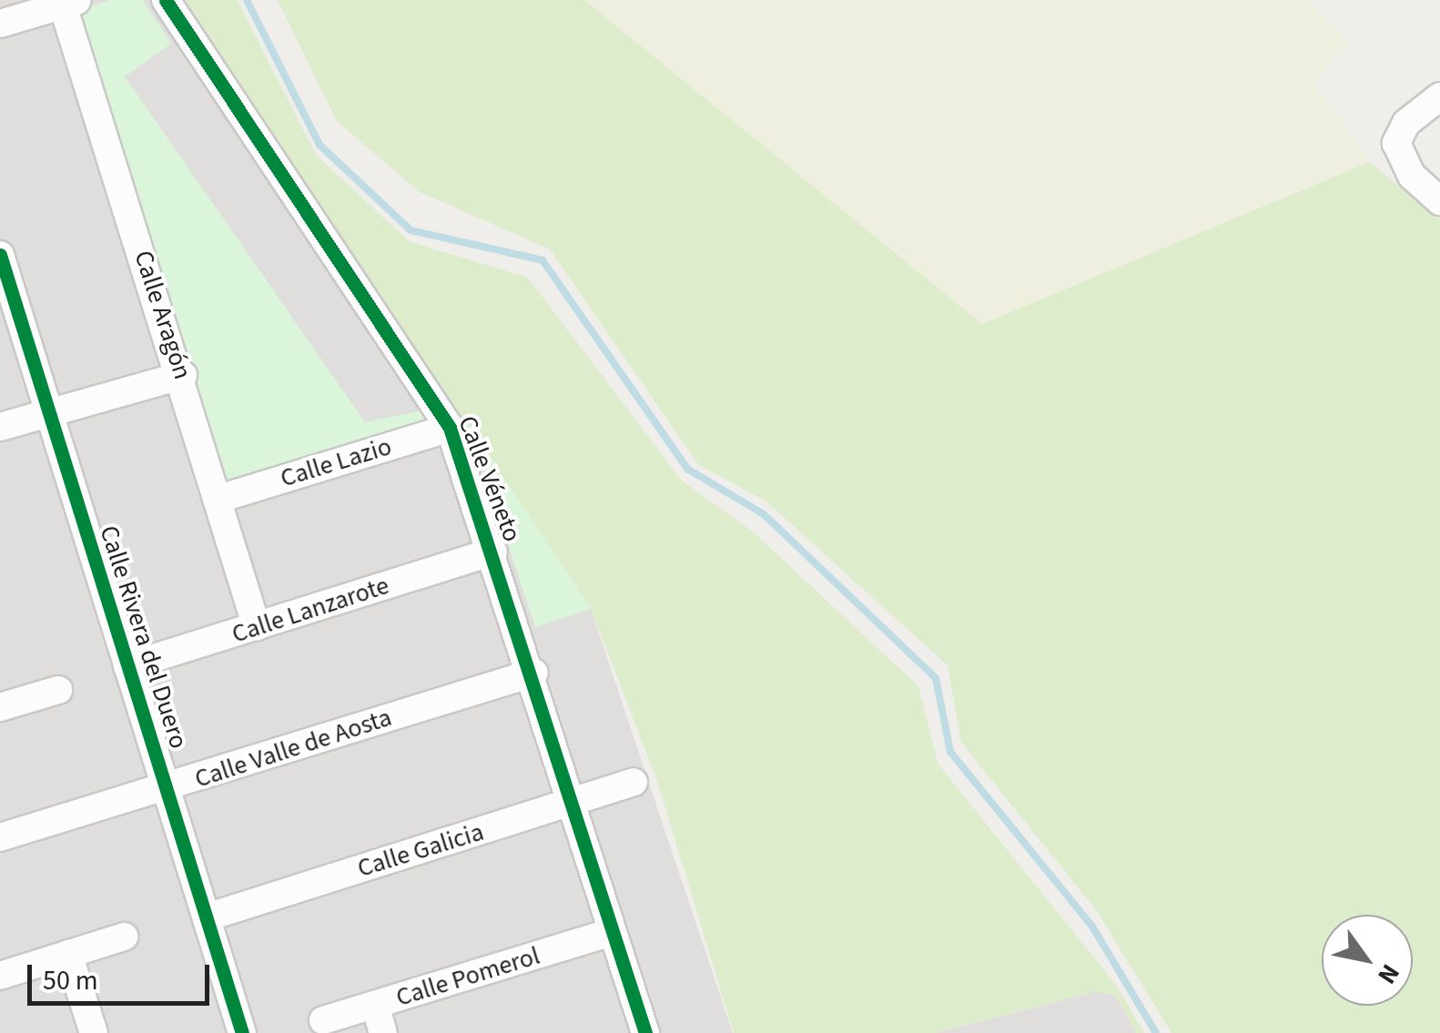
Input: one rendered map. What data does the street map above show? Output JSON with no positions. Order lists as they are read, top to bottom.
{
  "streets": {
    "street": [
      "Calle Aragón",
      "Calle Lazio",
      "Calle Véneto",
      "Calle Lanzarote",
      "Calle Rivera del Duero",
      "Calle Valle de Aosta",
      "Calle Galicia",
      "Calle Pomerol"
    ]
  },
  "crossings": [
    ["Calle Aragón", "Calle Lazio"],
    ["Calle Aragón", "Calle Lanzarote"],
    ["Calle Lazio", "Calle Véneto"],
    ["Calle Véneto", "Calle Lanzarote"],
    ["Calle Véneto", "Calle Valle de Aosta"],
    ["Calle Véneto", "Calle Galicia"],
    ["Calle Véneto", "Calle Pomerol"],
    ["Calle Lanzarote", "Calle Rivera del Duero"],
    ["Calle Rivera del Duero", "Calle Valle de Aosta"],
    ["Calle Rivera del Duero", "Calle Galicia"]
  ],
  "scale_bar": "50 m",
  "north": "bottom right"
}
